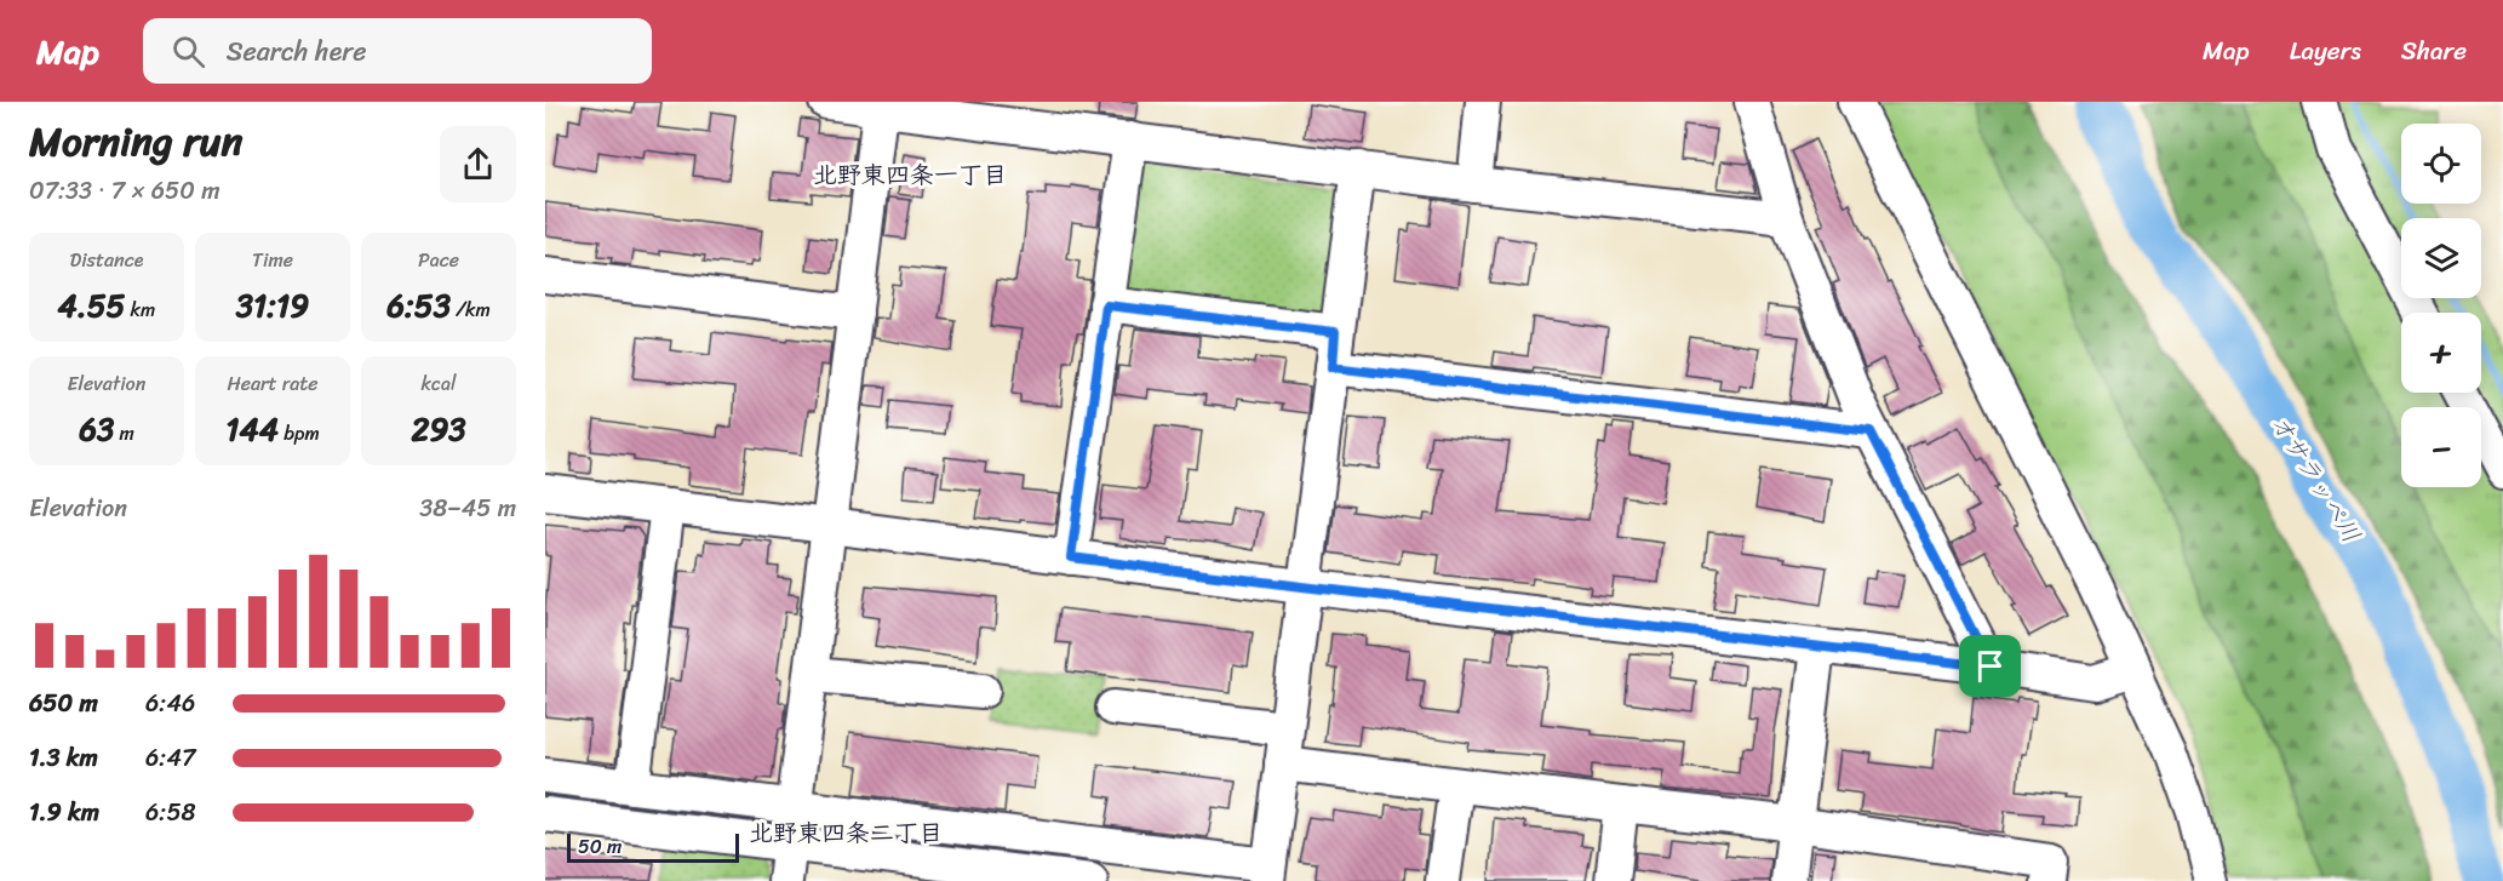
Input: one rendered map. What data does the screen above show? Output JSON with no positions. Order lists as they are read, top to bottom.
{
  "districts": ["北野東四条一丁目", "北野東四条二丁目"],
  "water": ["オサラッペ川"],
  "scale_bar": "50 m",
  "page": {
    "header": "Map",
    "search": "Search here",
    "nav": ["Map", "Layers", "Share"],
    "heading": ["Morning run", "07:33 · 7 × 650 m"],
    "map_buttons": ["+", "−"],
    "stats": [
      ["Distance", "4.55 km"],
      ["Time", "31:19"],
      ["Pace", "6:53 /km"],
      ["Elevation", "63 m"],
      ["Heart rate", "144 bpm"],
      ["kcal", "293"]
    ],
    "chart": ["Elevation", "38–45 m"],
    "list": [
      {
        "name": "650 m",
        "note": "6:46"
      },
      {
        "name": "1.3 km",
        "note": "6:47"
      },
      {
        "name": "1.9 km",
        "note": "6:58"
      }
    ],
    "scale": "50 m"
  }
}
